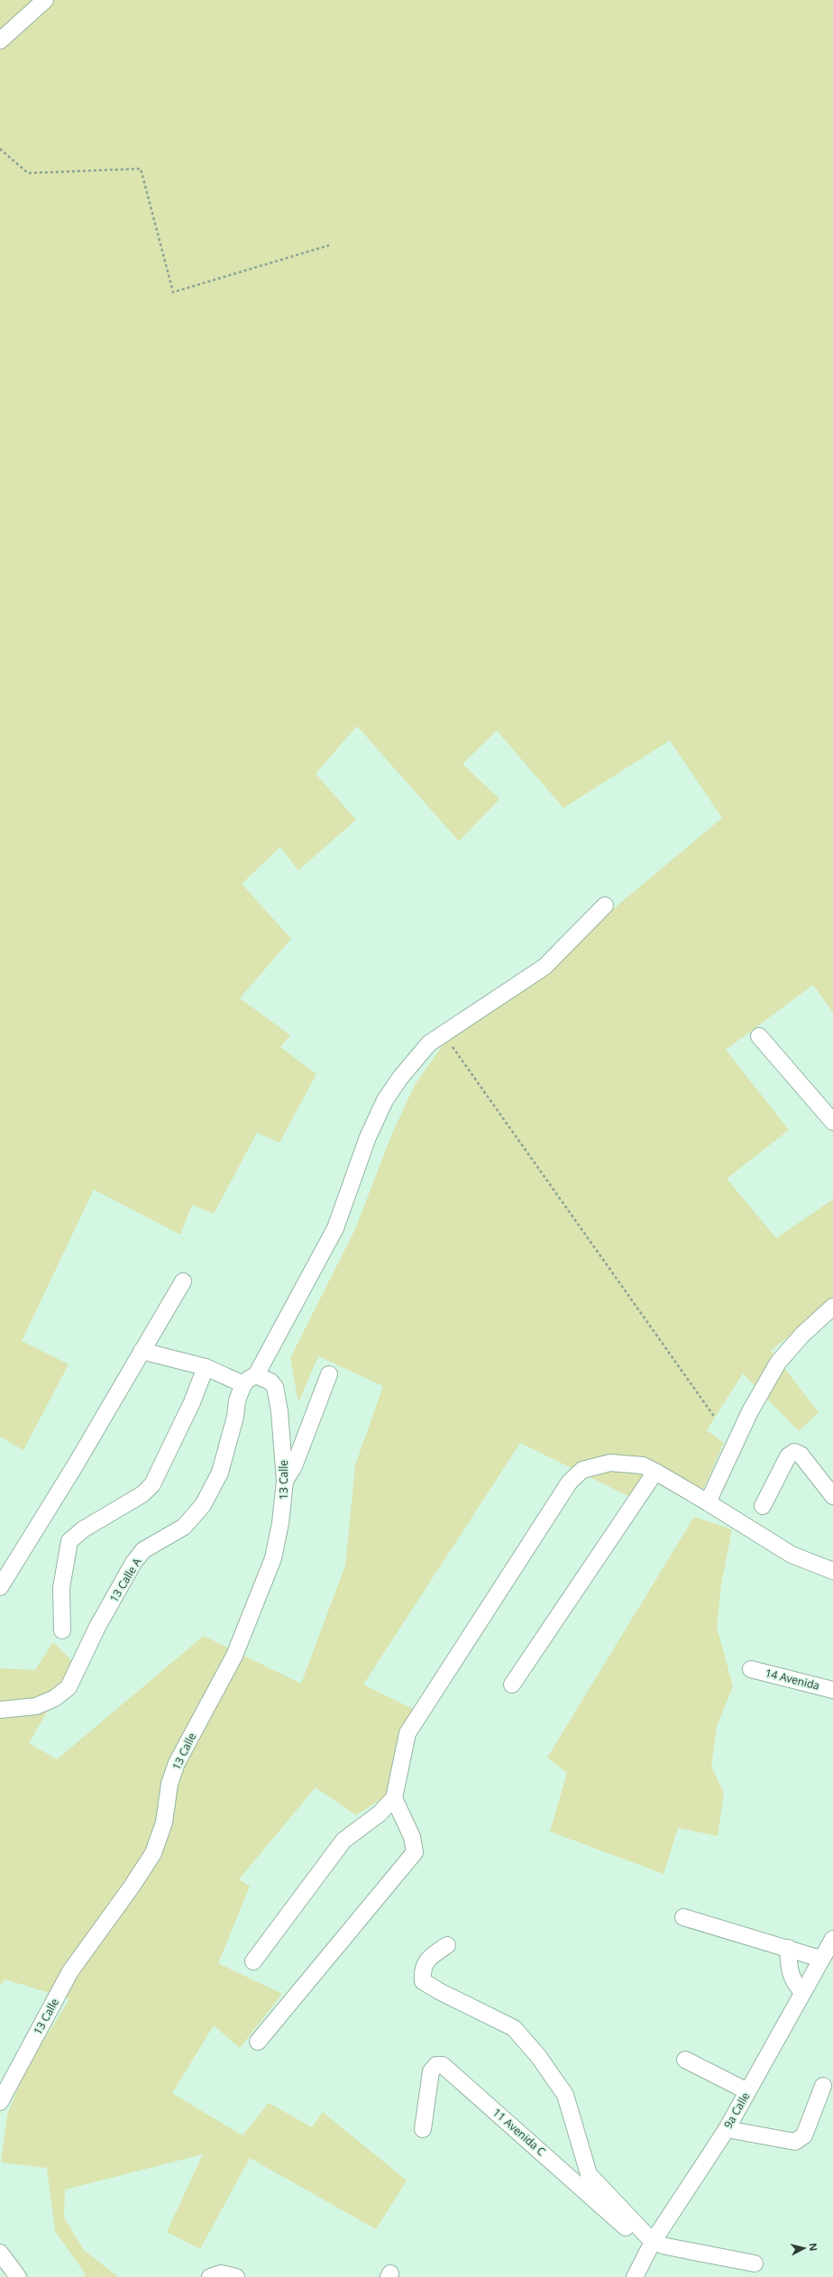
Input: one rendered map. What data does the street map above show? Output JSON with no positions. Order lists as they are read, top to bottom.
{
  "streets": {
    "street": [
      "13 Calle",
      "13 Calle A",
      "14 Avenida",
      "9a Calle",
      "11 Avenida C"
    ]
  },
  "crossings": [
    ["13 Calle", "13 Calle A"],
    ["9a Calle", "11 Avenida C"]
  ],
  "north": "right"
}
